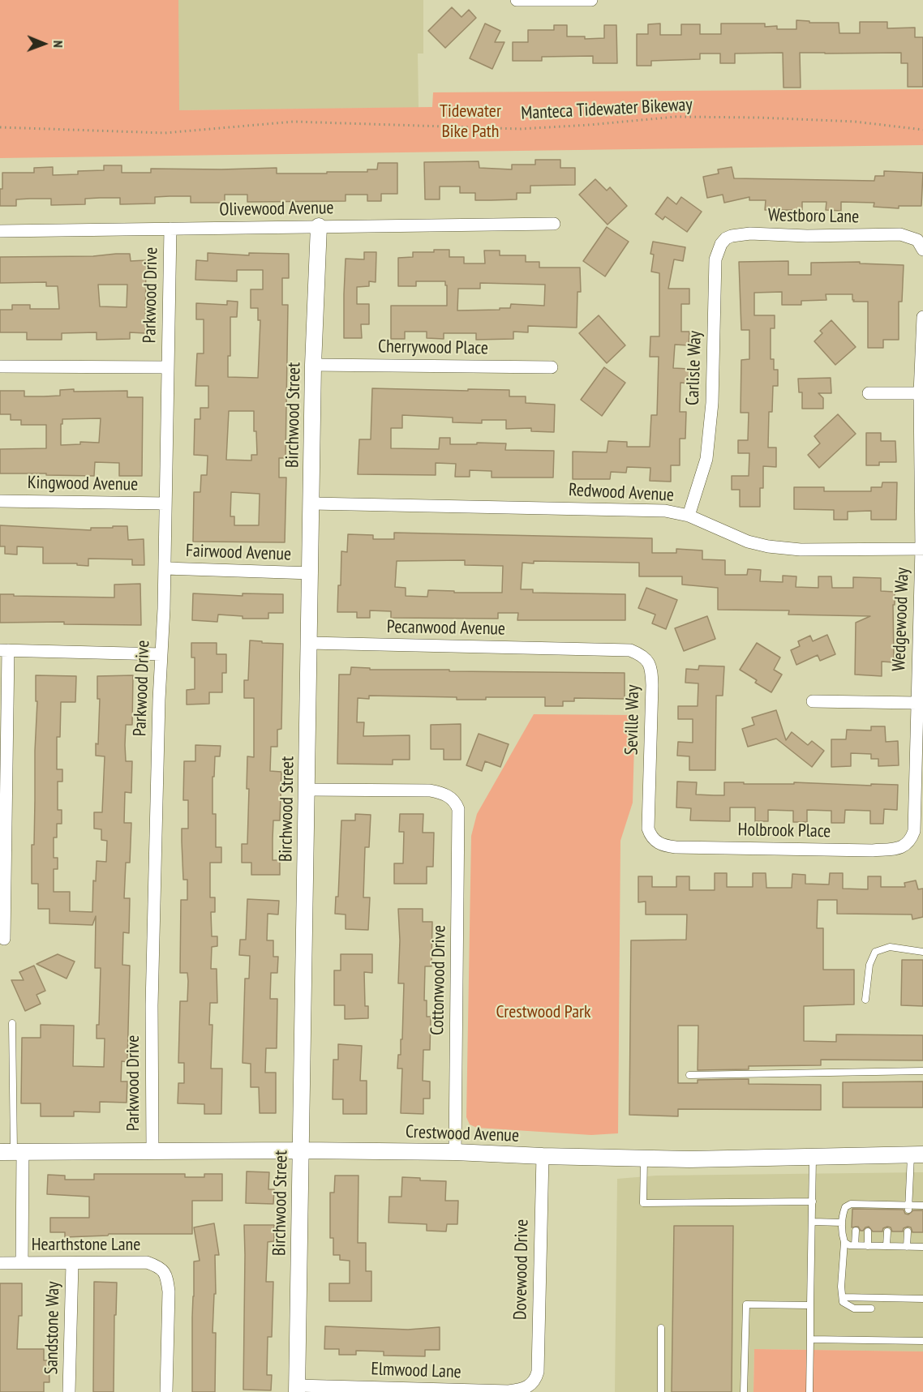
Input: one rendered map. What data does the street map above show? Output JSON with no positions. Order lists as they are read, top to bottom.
{
  "streets": {
    "street": [
      "Olivewood Avenue",
      "Westboro Lane",
      "Parkwood Drive",
      "Cherrywood Place",
      "Carlisle Way",
      "Birchwood Street",
      "Kingwood Avenue",
      "Redwood Avenue",
      "Fairwood Avenue",
      "Wedgewood Way",
      "Pecanwood Avenue",
      "Seville Way",
      "Holbrook Place",
      "Cottonwood Drive",
      "Crestwood Avenue",
      "Hearthstone Lane",
      "Dovewood Drive",
      "Sandstone Way",
      "Elmwood Lane"
    ],
    "path": ["Manteca Tidewater Bikeway"]
  },
  "crossings": [
    ["Olivewood Avenue", "Parkwood Drive"],
    ["Olivewood Avenue", "Birchwood Street"],
    ["Westboro Lane", "Carlisle Way"],
    ["Parkwood Drive", "Kingwood Avenue"],
    ["Parkwood Drive", "Fairwood Avenue"],
    ["Parkwood Drive", "Crestwood Avenue"],
    ["Cherrywood Place", "Birchwood Street"],
    ["Carlisle Way", "Redwood Avenue"],
    ["Birchwood Street", "Redwood Avenue"],
    ["Birchwood Street", "Fairwood Avenue"],
    ["Birchwood Street", "Pecanwood Avenue"],
    ["Birchwood Street", "Cottonwood Drive"],
    ["Birchwood Street", "Crestwood Avenue"],
    ["Birchwood Street", "Elmwood Lane"],
    ["Redwood Avenue", "Wedgewood Way"],
    ["Wedgewood Way", "Holbrook Place"],
    ["Pecanwood Avenue", "Seville Way"],
    ["Seville Way", "Holbrook Place"],
    ["Cottonwood Drive", "Crestwood Avenue"],
    ["Crestwood Avenue", "Dovewood Drive"],
    ["Hearthstone Lane", "Sandstone Way"],
    ["Dovewood Drive", "Elmwood Lane"]
  ],
  "parks": ["Tidewater Bike Path", "Crestwood Park"],
  "north": "right"
}
